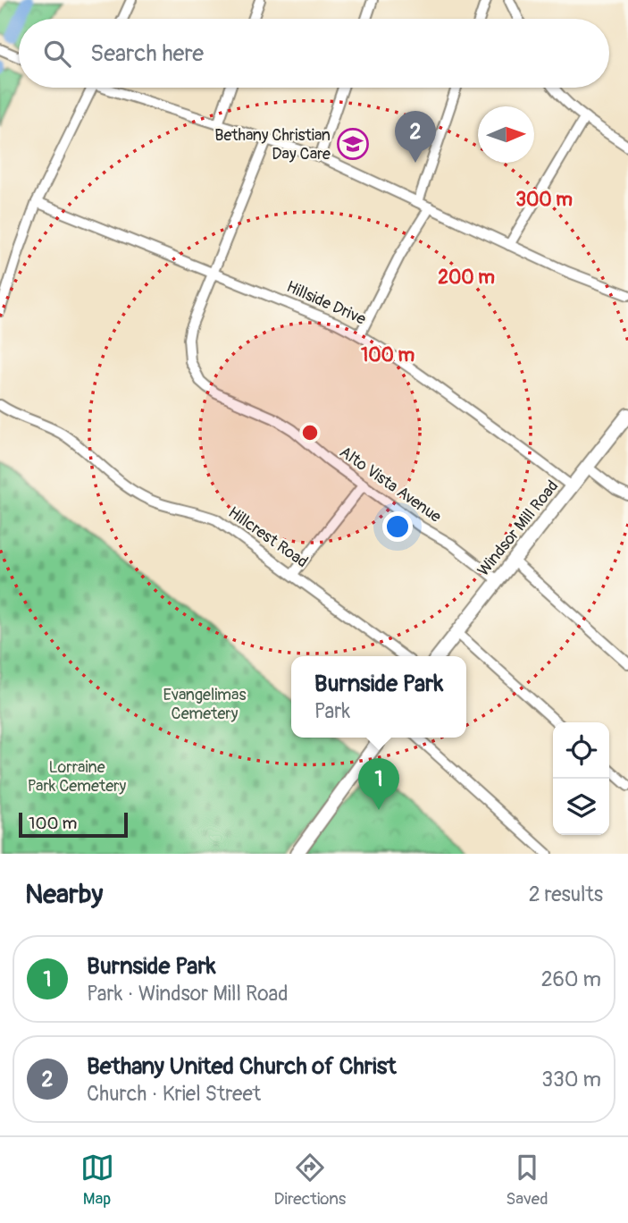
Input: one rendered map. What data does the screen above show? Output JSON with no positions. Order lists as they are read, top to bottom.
{
  "streets": {
    "main road": ["Windsor Mill Road"],
    "street": ["Hillside Drive", "Alto Vista Avenue", "Hillcrest Road"]
  },
  "crossings": [
    ["Hillside Drive", "Alto Vista Avenue"],
    ["Hillside Drive", "Windsor Mill Road"],
    ["Alto Vista Avenue", "Windsor Mill Road"]
  ],
  "parks": ["Evangelimas Cemetery", "Lorraine Park Cemetery"],
  "places": {
    "school or university": ["Bethany Christian Day Care"]
  },
  "scale_bar": "100 m",
  "north": "right",
  "page": {
    "search": "Search here",
    "pins": ["2", "1"],
    "popup": ["Burnside Park", "Park"],
    "scale": "100 m",
    "heading": ["Nearby", "2 results"],
    "list": [
      {
        "mark": "1",
        "name": "Burnside Park",
        "note": "Park · Windsor Mill Road",
        "value": "260 m"
      },
      {
        "mark": "2",
        "name": "Bethany United Church of Christ",
        "note": "Church · Kriel Street",
        "value": "330 m"
      }
    ],
    "nav": ["Map", "Directions", "Saved"]
  },
  "rings": ["300 m", "200 m", "100 m"]
}
